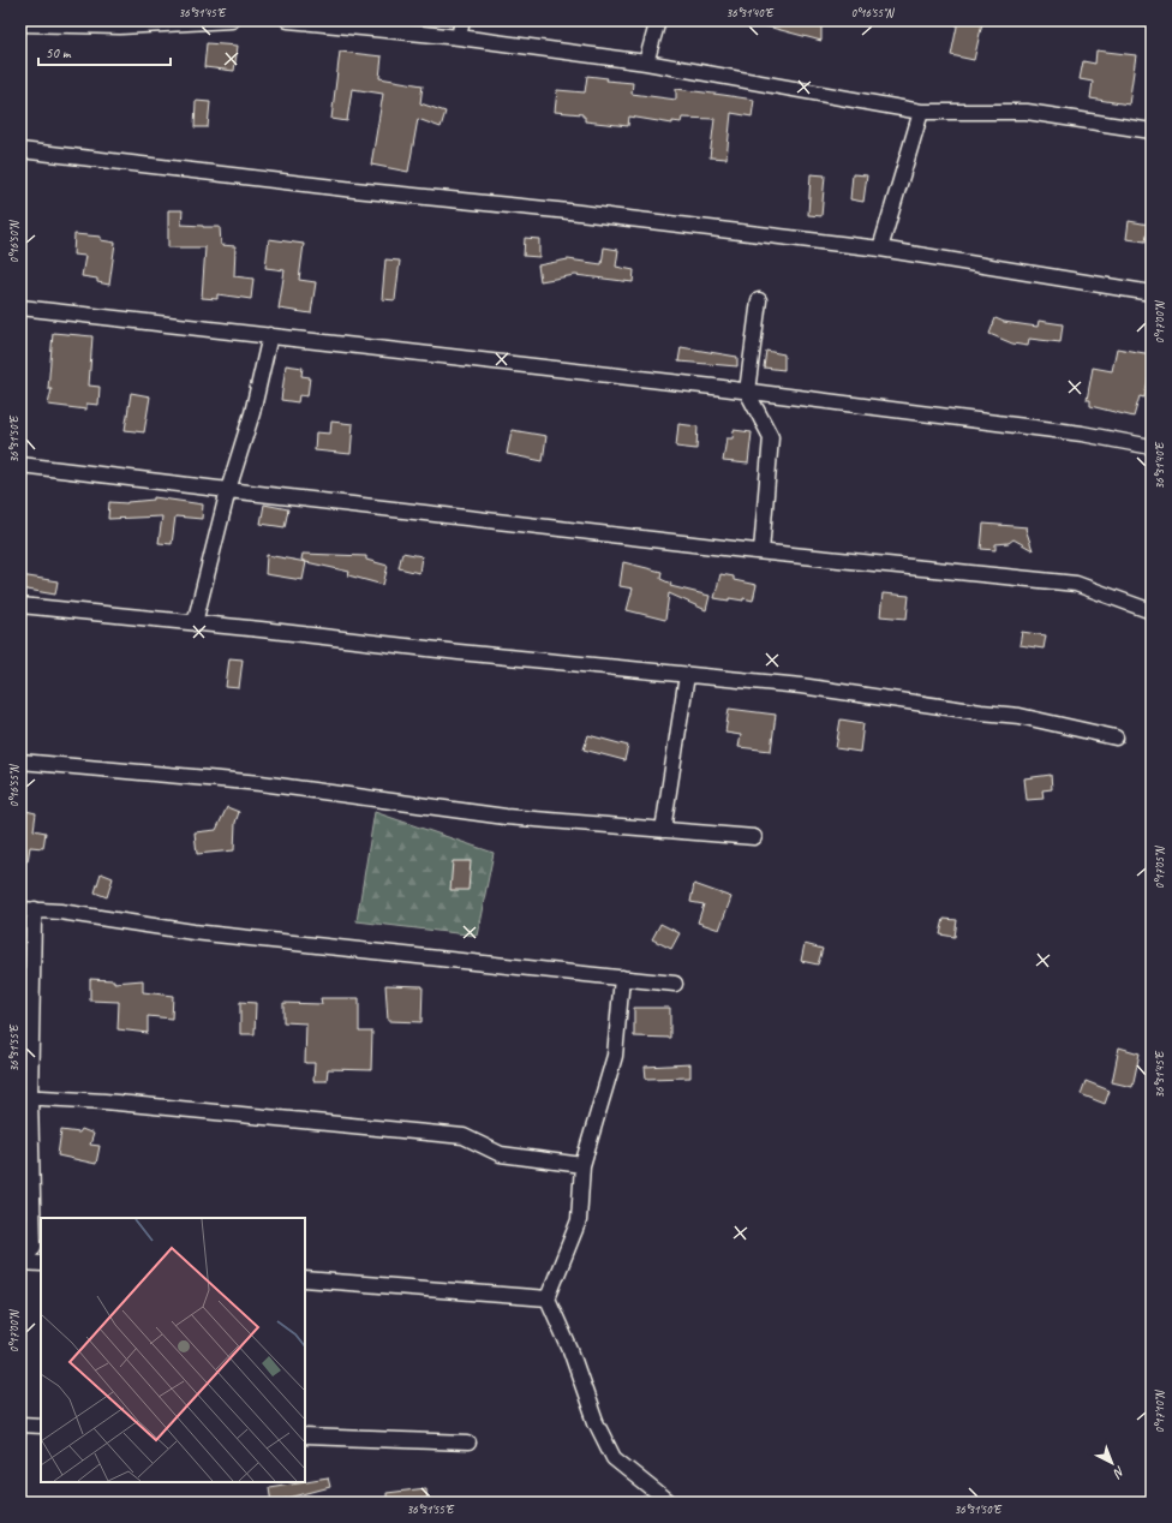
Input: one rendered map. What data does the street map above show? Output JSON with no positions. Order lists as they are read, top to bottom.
{
  "scale_bar": "50 m",
  "north": "bottom right",
  "coordinates": [
    "36°31'45\"E",
    "36°31'40\"E",
    "0°16'55\"N",
    "0°16'50\"N",
    "0°17'00\"N",
    "36°31'50\"E",
    "0°17'05\"N",
    "36°31'55\"E",
    "0°17'10\"N"
  ]
}
